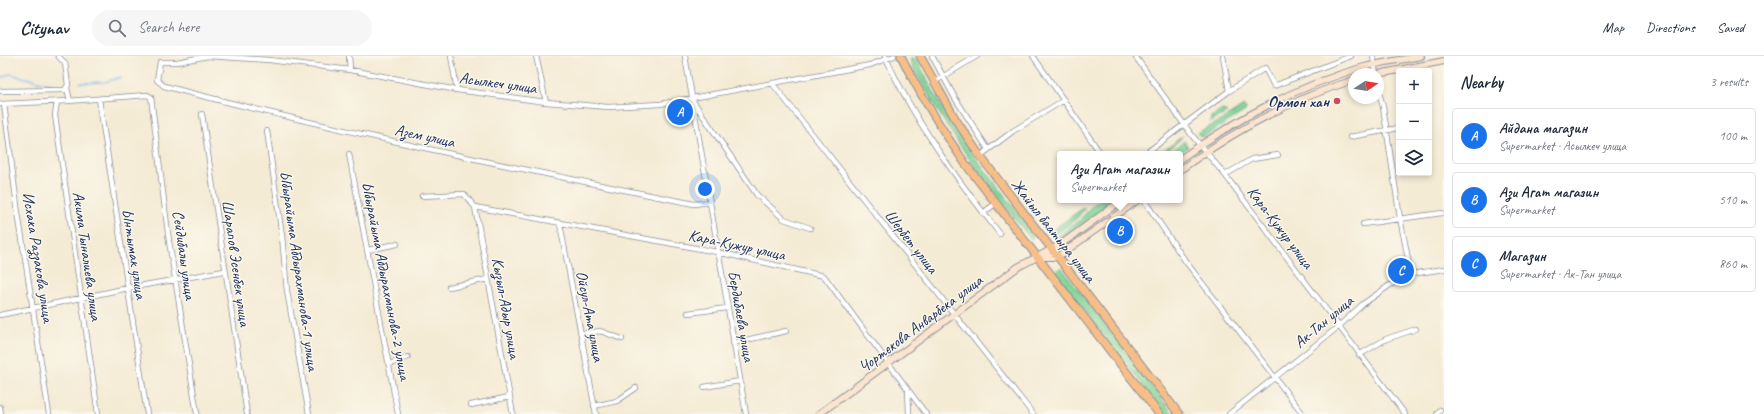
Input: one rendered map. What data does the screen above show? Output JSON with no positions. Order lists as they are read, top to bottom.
{
  "streets": {
    "main road": ["Жайыл баатыра улица", "Чортекова Анварбека улица"],
    "street": [
      "Асылкеч улица",
      "Азем улица",
      "Кара-Кужур улица",
      "Шербет улица",
      "Ынтымак улица",
      "Сейдибалы улица",
      "Акима Тыналиева улица",
      "Исхака Раззакова улица",
      "Шарапов Эсенбек улица",
      "Ыбырайыма Абдырахманова-1 улица",
      "Ыбырайыма Абдырахманова-2 улица",
      "Кызыл-Адыр улица",
      "Ойсул-Ата улица",
      "Бердибаева улица",
      "Ак-Тан улица"
    ]
  },
  "crossings": [
    ["Асылкеч улица", "Азем улица"],
    ["Асылкеч улица", "Шербет улица"],
    ["Асылкеч улица", "Бердибаева улица"],
    ["Азем улица", "Бердибаева улица"],
    ["Кара-Кужур улица", "Кызыл-Адыр улица"],
    ["Кара-Кужур улица", "Ойсул-Ата улица"],
    ["Кара-Кужур улица", "Бердибаева улица"],
    ["Кара-Кужур улица", "Ак-Тан улица"],
    ["Кара-Кужур улица", "Чортекова Анварбека улица"],
    ["Жайыл баатыра улица", "Чортекова Анварбека улица"],
    ["Шербет улица", "Чортекова Анварбека улица"],
    ["Ынтымак улица", "Сейдибалы улица"]
  ],
  "places": ["Ормон хан"],
  "north": "right",
  "page": {
    "header": "Citynav",
    "search": "Search here",
    "nav": ["Map", "Directions", "Saved"],
    "heading": ["Nearby", "3 results"],
    "map_buttons": ["+", "−"],
    "pins": ["A", "B", "C"],
    "list": [
      {
        "mark": "A",
        "name": "Айдана магазин",
        "note": "Supermarket · Асылкеч улица",
        "value": "100 m"
      },
      {
        "mark": "B",
        "name": "Ази Агат магазин",
        "note": "Supermarket",
        "value": "510 m"
      },
      {
        "mark": "C",
        "name": "Магазин",
        "note": "Supermarket · Ак-Тан улица",
        "value": "860 m"
      }
    ],
    "popup": ["Ази Агат магазин", "Supermarket"]
  }
}
